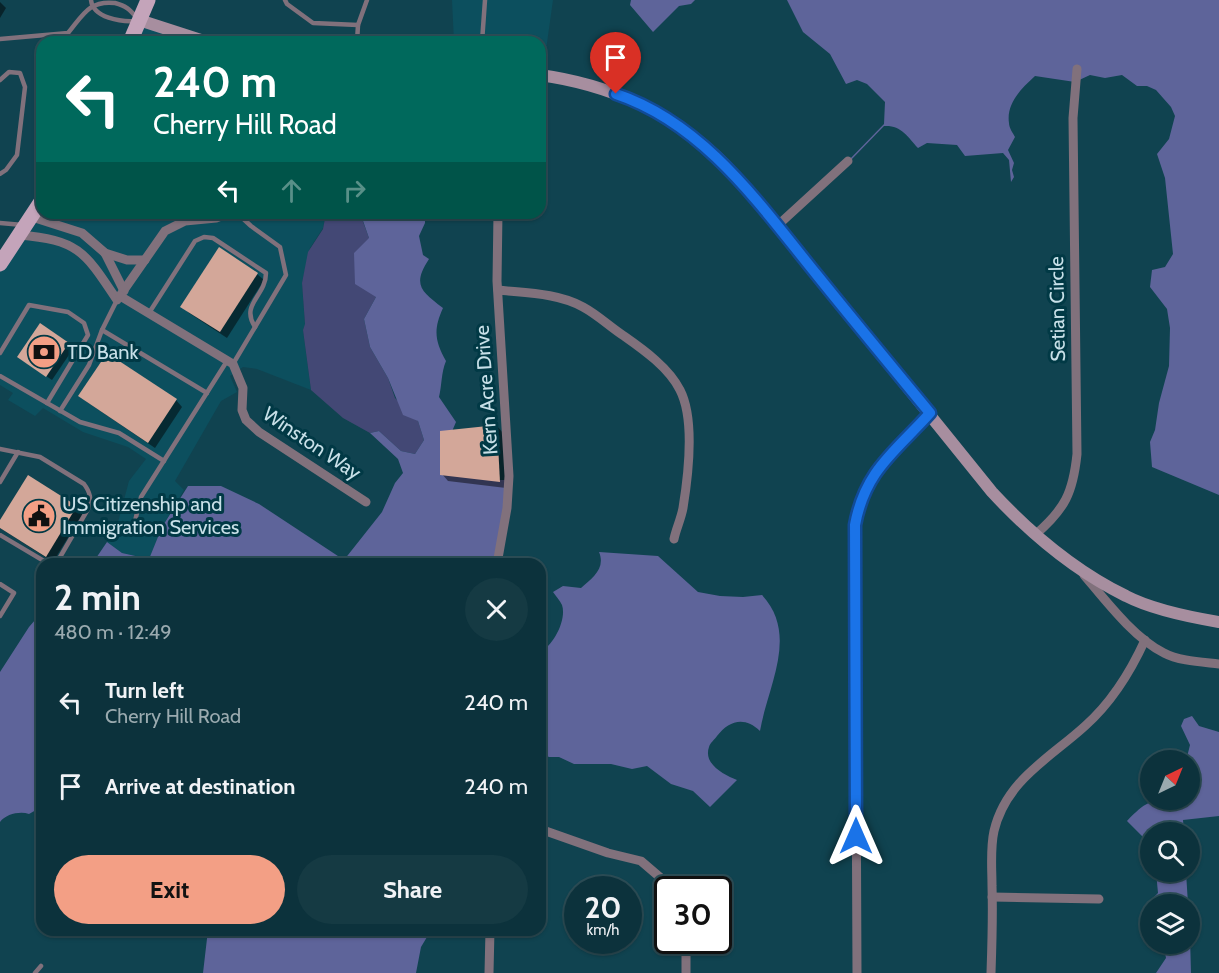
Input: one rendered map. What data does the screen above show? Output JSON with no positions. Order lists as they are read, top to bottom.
{
  "streets": {
    "street": ["Setian Circle", "Kern Acre Drive", "Winston Way"]
  },
  "places": {
    "bank": ["TD Bank"],
    "public building": ["US Citizenship and Immigration Services"]
  },
  "north": "top right",
  "page": {
    "turn": ["240 m", "Cherry Hill Road"],
    "heading": ["2 min", "480 m · 12:49"],
    "list": [
      {
        "name": "Turn left",
        "note": "Cherry Hill Road",
        "value": "240 m"
      },
      {
        "name": "Arrive at destination",
        "value": "240 m"
      }
    ],
    "buttons": ["Exit", "Share"],
    "speed": "20 km/h",
    "limit": "30"
  }
}
